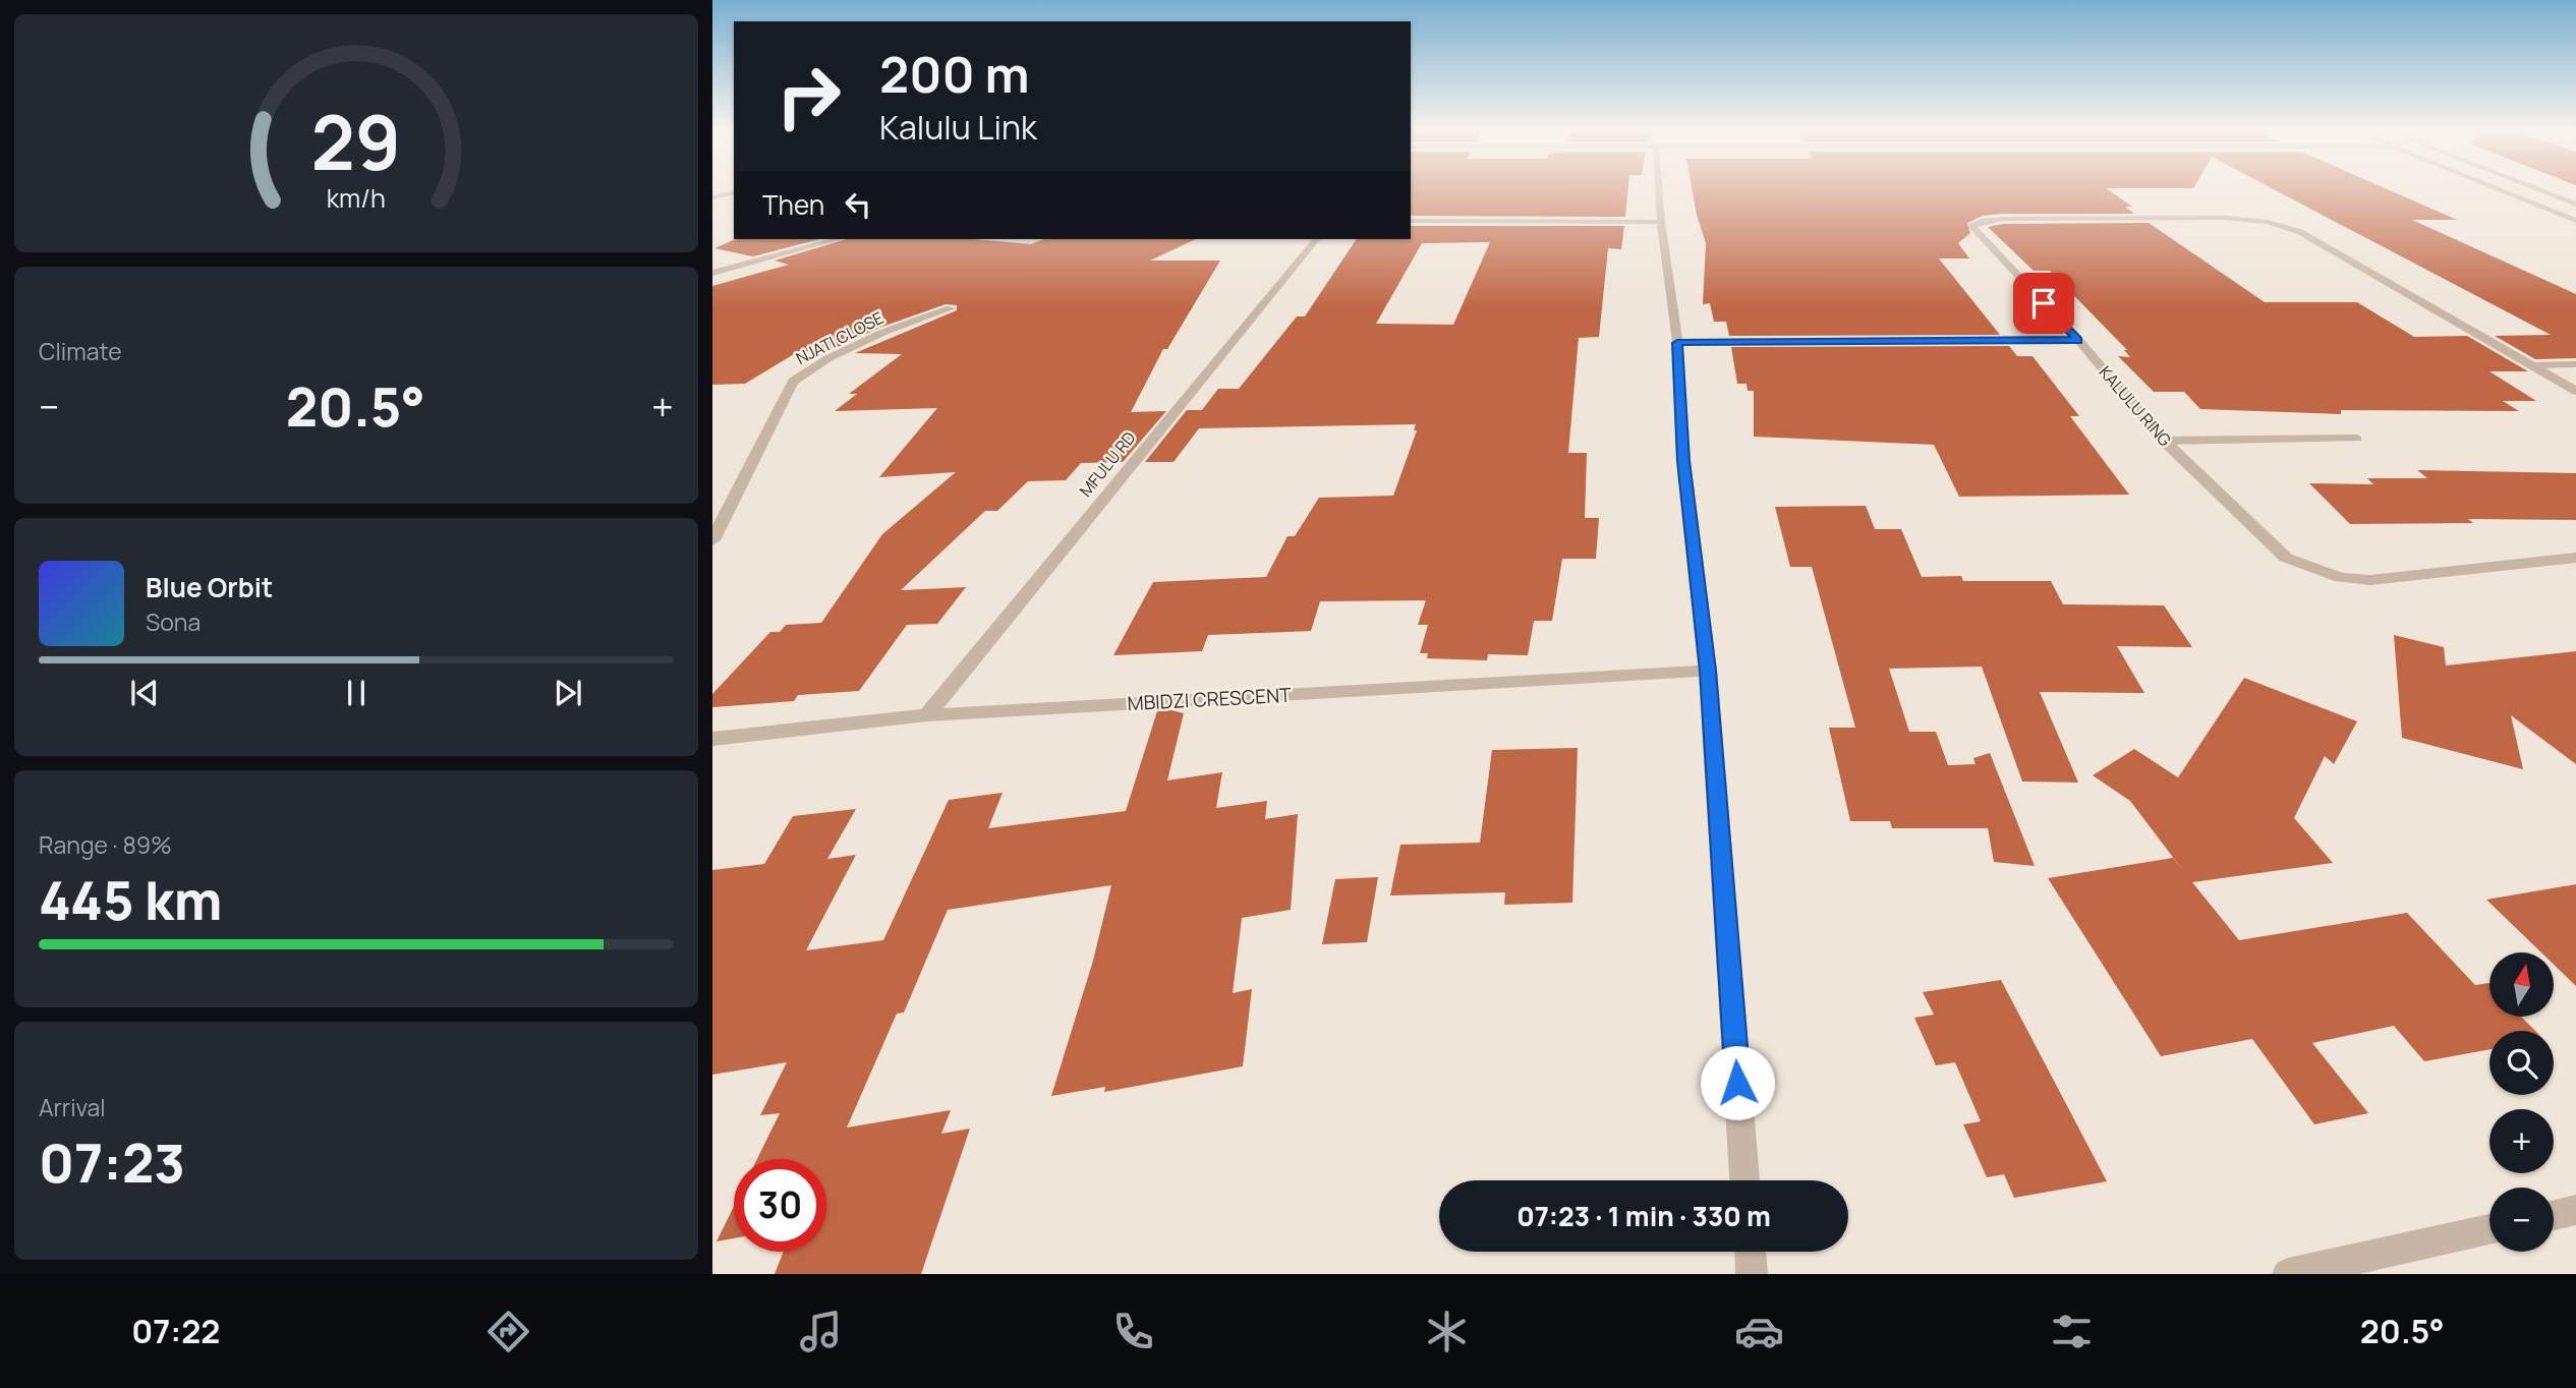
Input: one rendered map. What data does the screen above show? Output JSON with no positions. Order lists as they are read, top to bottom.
{
  "streets": {
    "street": [
      "NJATI CLOSE",
      "KALULU RING",
      "MFULU RD",
      "MBIDZI CRESCENT"
    ]
  },
  "crossings": [
    ["MFULU RD", "MBIDZI CRESCENT"]
  ],
  "north": "top",
  "page": {
    "turn": ["200 m", "Kalulu Link"],
    "then": "Then",
    "tile": [
      "Climate",
      ["Range · 89%", "445 km"],
      ["Arrival", "07:23"]
    ],
    "heat": ["−", "20.5°", "+"],
    "song": ["Blue Orbit", "Sona"],
    "map_buttons": ["+", "−"],
    "limit": "30",
    "trip": "07:23 · 1 min · 330 m",
    "tabs": ["07:22", "20.5°"],
    "gauge": ["29", "km/h"]
  }
}
